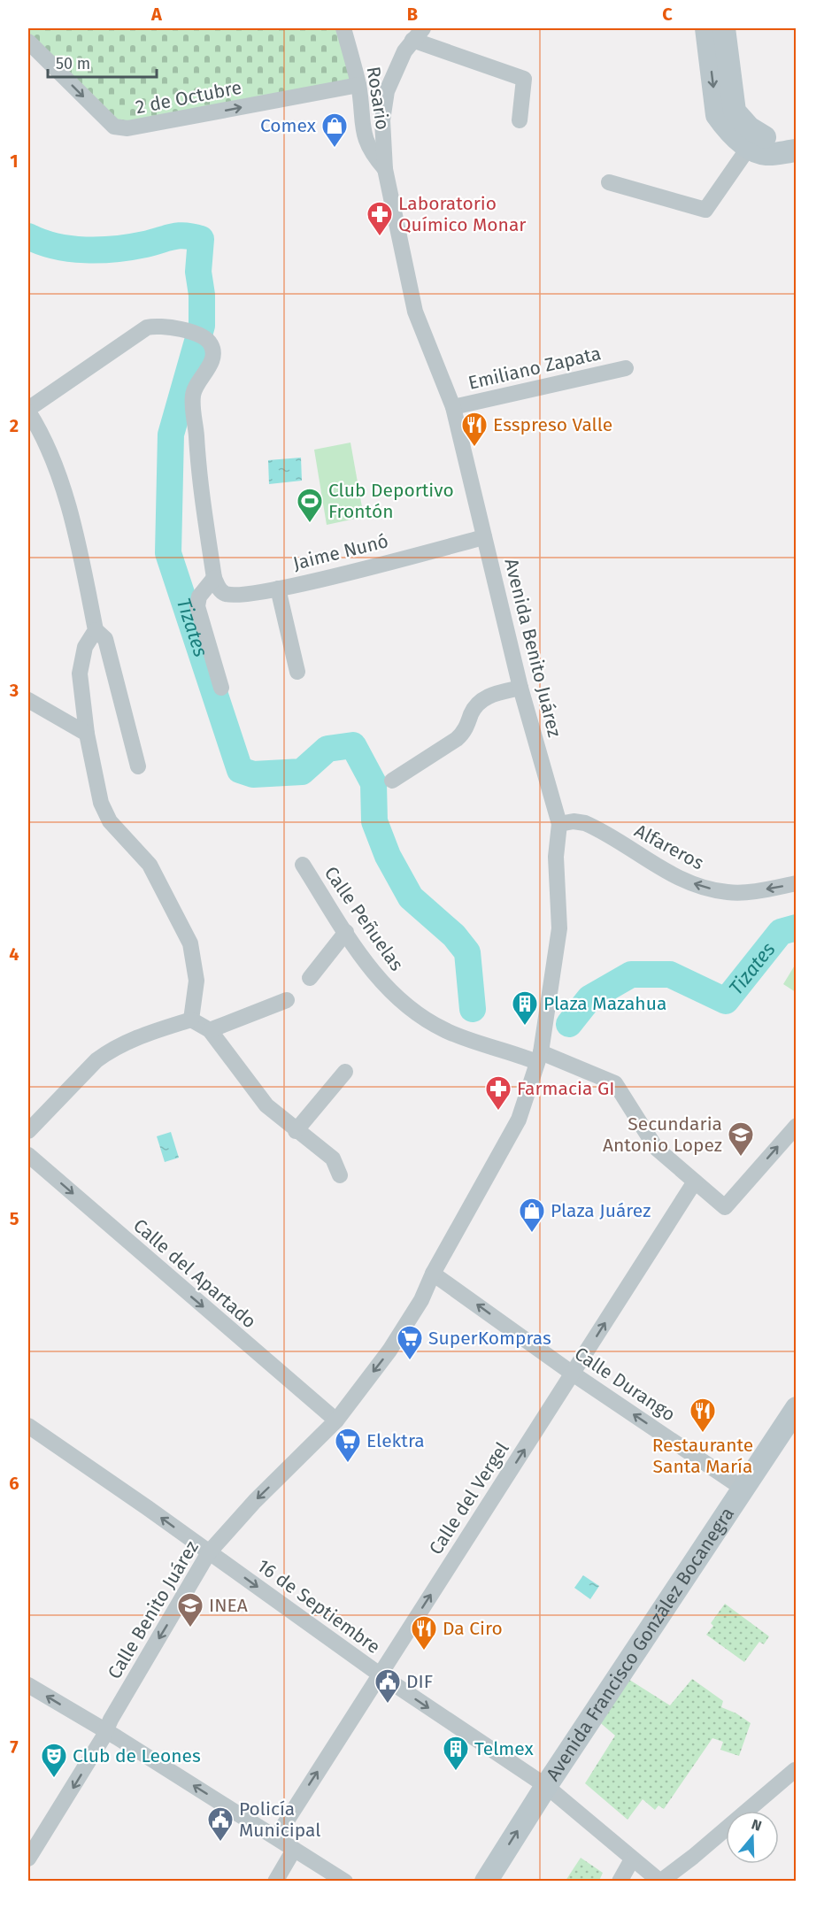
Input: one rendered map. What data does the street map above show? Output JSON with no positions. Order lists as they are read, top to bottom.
{
  "streets": {
    "street": [
      "2 de Octubre",
      "Rosario",
      "Emiliano Zapata",
      "Jaime Nunó",
      "Avenida Benito Juárez",
      "Alfareros",
      "Calle Peñuelas",
      "Calle del Apartado",
      "Calle Durango",
      "Calle del Vergel",
      "16 de Septiembre",
      "Calle Benito Juárez",
      "Avenida Francisco González Bocanegra"
    ]
  },
  "crossings": [
    ["2 de Octubre", "Rosario"],
    ["Rosario", "Avenida Benito Juárez"],
    ["Emiliano Zapata", "Avenida Benito Juárez"],
    ["Jaime Nunó", "Avenida Benito Juárez"],
    ["Avenida Benito Juárez", "Alfareros"],
    ["Avenida Benito Juárez", "Calle Peñuelas"],
    ["Avenida Benito Juárez", "Calle Durango"],
    ["Avenida Benito Juárez", "Calle Benito Juárez"],
    ["Calle Peñuelas", "Calle del Vergel"],
    ["Calle del Apartado", "Calle Benito Juárez"],
    ["Calle Durango", "Calle del Vergel"],
    ["Calle Durango", "Calle Benito Juárez"],
    ["Calle Durango", "Avenida Francisco González Bocanegra"],
    ["Calle del Vergel", "16 de Septiembre"],
    ["16 de Septiembre", "Calle Benito Juárez"],
    ["16 de Septiembre", "Avenida Francisco González Bocanegra"]
  ],
  "one_way": [
    "2 de Octubre",
    "Alfareros",
    "Calle del Apartado",
    "Calle Durango",
    "Calle del Vergel",
    "Calle Benito Juárez"
  ],
  "water": ["Tizates"],
  "places": {
    "shop": ["Comex", "Plaza Juárez"],
    "pharmacy": ["Laboratorio Químico Monar", "Farmacia GI"],
    "restaurant": ["Esspreso Valle", "Restaurante Santa María", "Da Ciro"],
    "sports": ["Club Deportivo Frontón"],
    "building": ["Plaza Mazahua", "Telmex"],
    "school or university": ["Secundaria Antonio Lopez", "INEA"],
    "supermarket": ["SuperKompras", "Elektra"],
    "public building": ["DIF", "Policía Municipal"],
    "theatre": ["Club de Leones"]
  },
  "scale_bar": "50 m",
  "north": "top",
  "grid": {
    "columns": ["A", "B", "C"],
    "rows": [
      "1",
      "2",
      "3",
      "4",
      "5",
      "6",
      "7"
    ]
  }
}
